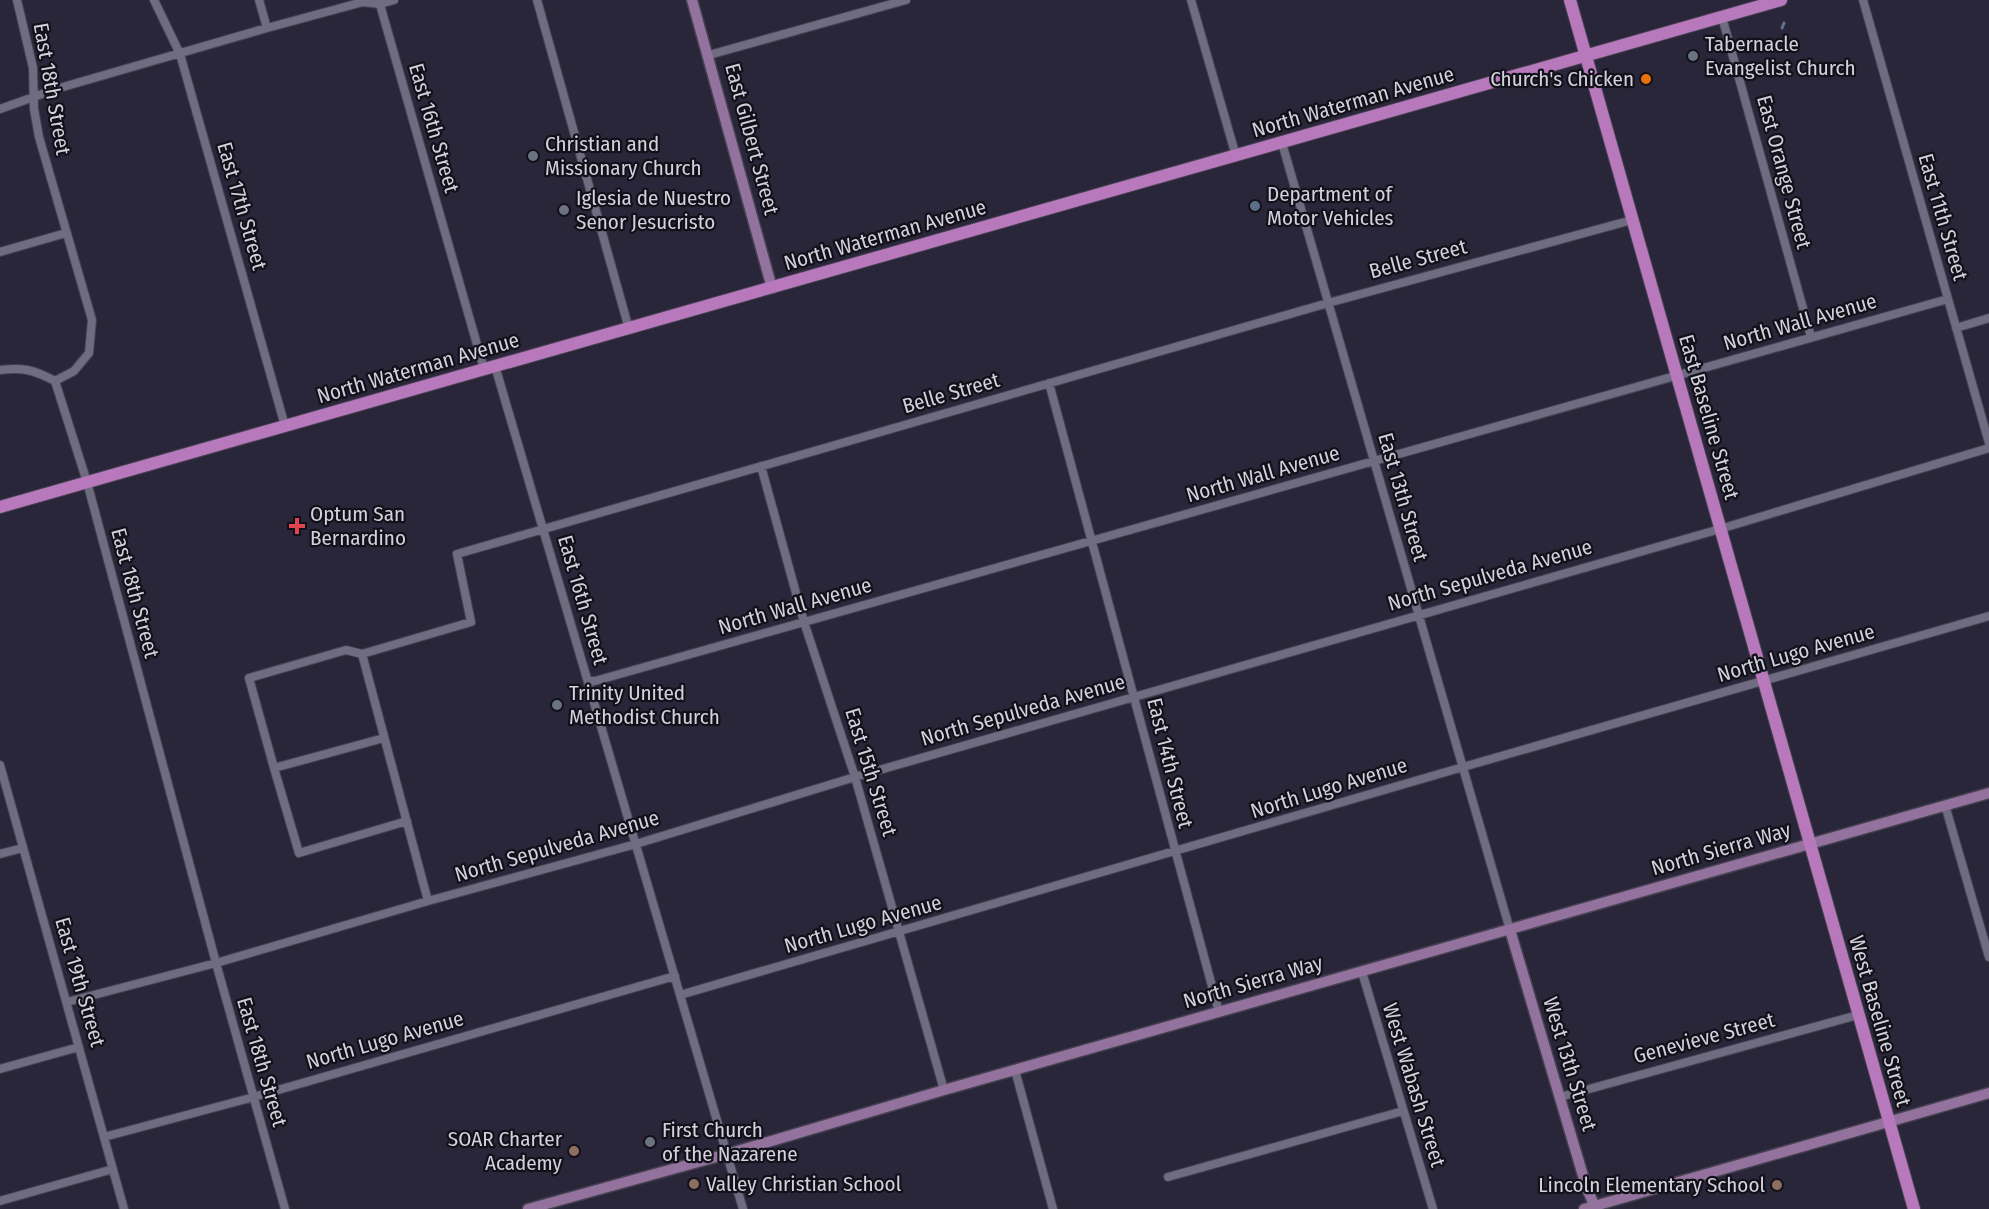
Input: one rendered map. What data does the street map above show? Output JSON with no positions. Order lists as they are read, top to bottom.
{
  "streets": {
    "main road": ["North Waterman Avenue", "East Baseline Street", "West Baseline Street"],
    "street": [
      "East 18th Street",
      "East 16th Street",
      "East Gilbert Street",
      "East Orange Street",
      "East 17th Street",
      "East 11th Street",
      "Belle Street",
      "North Wall Avenue",
      "East 13th Street",
      "North Sepulveda Avenue",
      "North Lugo Avenue",
      "East 14th Street",
      "East 15th Street",
      "North Sierra Way",
      "East 19th Street",
      "Genevieve Street",
      "West 13th Street",
      "West Wabash Street"
    ]
  },
  "crossings": [
    ["East 18th Street", "North Waterman Avenue"],
    ["East 18th Street", "North Sepulveda Avenue"],
    ["East 18th Street", "North Lugo Avenue"],
    ["North Waterman Avenue", "East 16th Street"],
    ["North Waterman Avenue", "East Gilbert Street"],
    ["North Waterman Avenue", "East Orange Street"],
    ["North Waterman Avenue", "East 17th Street"],
    ["North Waterman Avenue", "East Baseline Street"],
    ["North Waterman Avenue", "East 13th Street"],
    ["East 16th Street", "Belle Street"],
    ["East 16th Street", "North Wall Avenue"],
    ["East 16th Street", "North Sepulveda Avenue"],
    ["East 16th Street", "North Lugo Avenue"],
    ["East 16th Street", "North Sierra Way"],
    ["East Orange Street", "North Wall Avenue"],
    ["East 11th Street", "North Wall Avenue"],
    ["Belle Street", "East Baseline Street"],
    ["Belle Street", "East 13th Street"],
    ["Belle Street", "East 14th Street"],
    ["Belle Street", "East 15th Street"],
    ["North Wall Avenue", "East Baseline Street"],
    ["North Wall Avenue", "East 13th Street"],
    ["North Wall Avenue", "East 14th Street"],
    ["North Wall Avenue", "East 15th Street"],
    ["East Baseline Street", "North Sepulveda Avenue"],
    ["East Baseline Street", "North Lugo Avenue"],
    ["East Baseline Street", "North Sierra Way"],
    ["East Baseline Street", "West Baseline Street"],
    ["East 13th Street", "North Sepulveda Avenue"],
    ["East 13th Street", "North Lugo Avenue"],
    ["East 13th Street", "North Sierra Way"],
    ["East 13th Street", "West 13th Street"],
    ["North Sepulveda Avenue", "East 14th Street"],
    ["North Sepulveda Avenue", "East 15th Street"],
    ["North Sepulveda Avenue", "East 19th Street"],
    ["North Lugo Avenue", "East 14th Street"],
    ["North Lugo Avenue", "East 15th Street"],
    ["North Lugo Avenue", "East 19th Street"],
    ["East 14th Street", "North Sierra Way"],
    ["East 15th Street", "North Sierra Way"],
    ["North Sierra Way", "West Baseline Street"],
    ["North Sierra Way", "West 13th Street"],
    ["North Sierra Way", "West Wabash Street"],
    ["West Baseline Street", "Genevieve Street"],
    ["Genevieve Street", "West 13th Street"]
  ],
  "places": {
    "other": [
      "Tabernacle Evangelist Church",
      "Church's Chicken",
      "Christian and Missionary Church",
      "Department of Motor Vehicles",
      "Iglesia de Nuestro Senor Jesucristo",
      "Trinity United Methodist Church",
      "First Church of the Nazarene",
      "SOAR Charter Academy",
      "Valley Christian School",
      "Lincoln Elementary School"
    ],
    "health": ["Optum San Bernardino"]
  }
}
